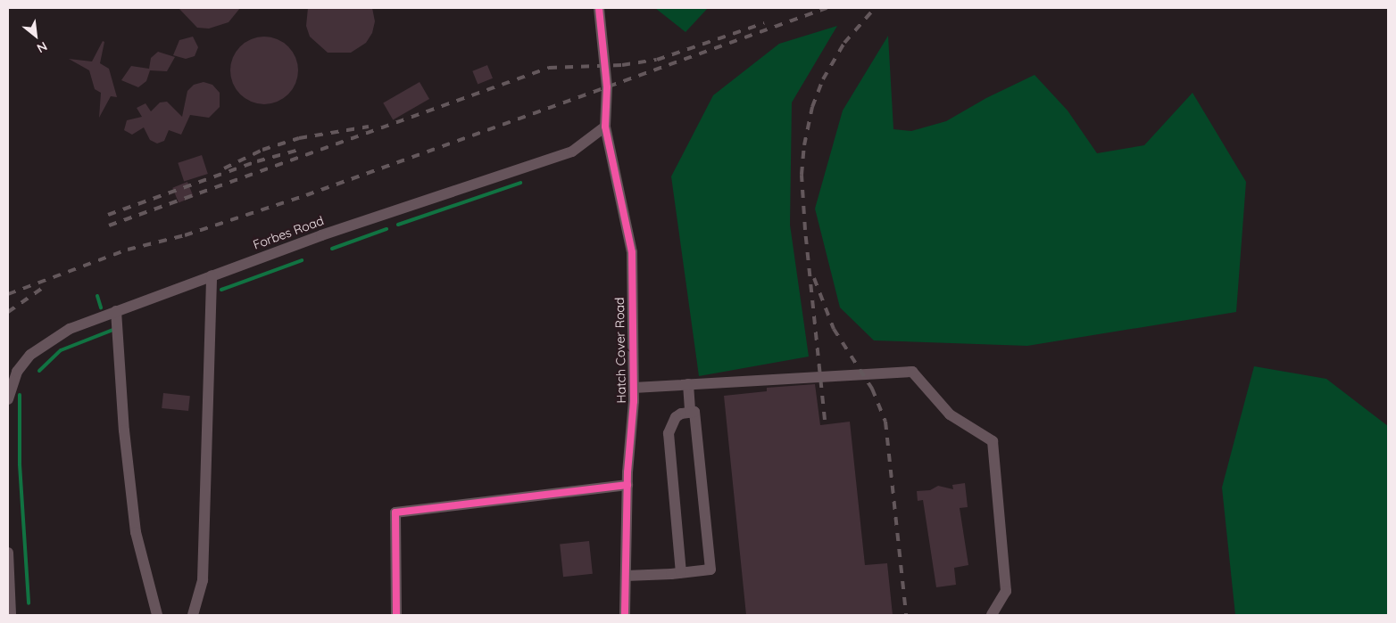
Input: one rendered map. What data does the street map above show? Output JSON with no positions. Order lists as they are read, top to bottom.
{
  "streets": {
    "street": ["Forbes Road", "Hatch Cover Road"]
  },
  "crossings": [
    ["Forbes Road", "Hatch Cover Road"]
  ],
  "north": "bottom right"
}
